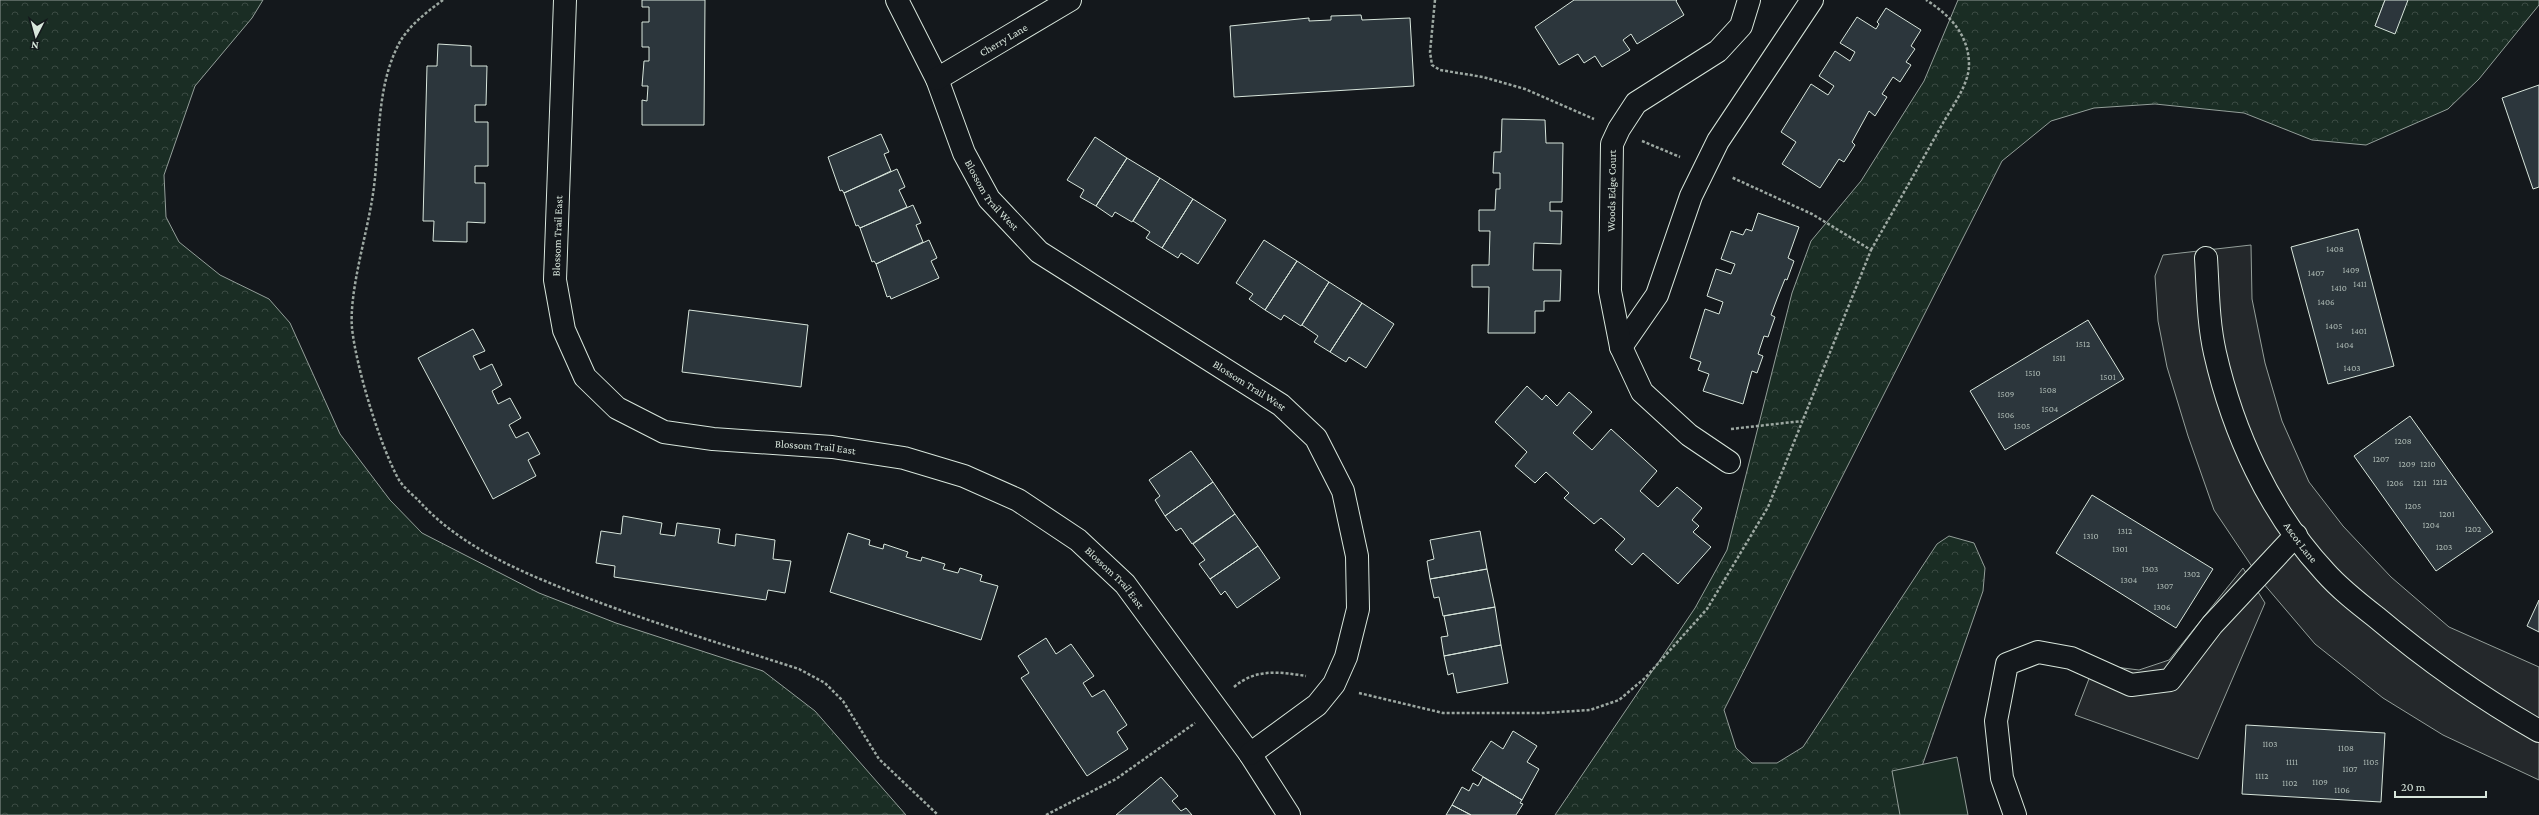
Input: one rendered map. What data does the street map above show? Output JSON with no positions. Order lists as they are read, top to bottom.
{
  "streets": {
    "street": [
      "Cherry Lane",
      "Woods Edge Court",
      "Blossom Trail West",
      "Blossom Trail East",
      "Ascot Lane"
    ]
  },
  "crossings": [
    ["Cherry Lane", "Blossom Trail West"],
    ["Blossom Trail West", "Blossom Trail East"]
  ],
  "house_numbers": [
    "1408",
    "1409",
    "1407",
    "1411",
    "1410",
    "1406",
    "1405",
    "1401",
    "1512",
    "1404",
    "1511",
    "1403",
    "1510",
    "1501",
    "1508",
    "1509",
    "1504",
    "1506",
    "1505",
    "1208",
    "1207",
    "1209",
    "1210",
    "1212",
    "1206",
    "1211",
    "1205",
    "1201",
    "1204",
    "1202",
    "1312",
    "1310",
    "1203",
    "1301",
    "1303",
    "1302",
    "1304",
    "1307",
    "1306",
    "1103",
    "1108",
    "1111",
    "1105",
    "1107",
    "1112",
    "1109",
    "1102",
    "1106"
  ],
  "scale_bar": "20 m",
  "north": "bottom"
}
